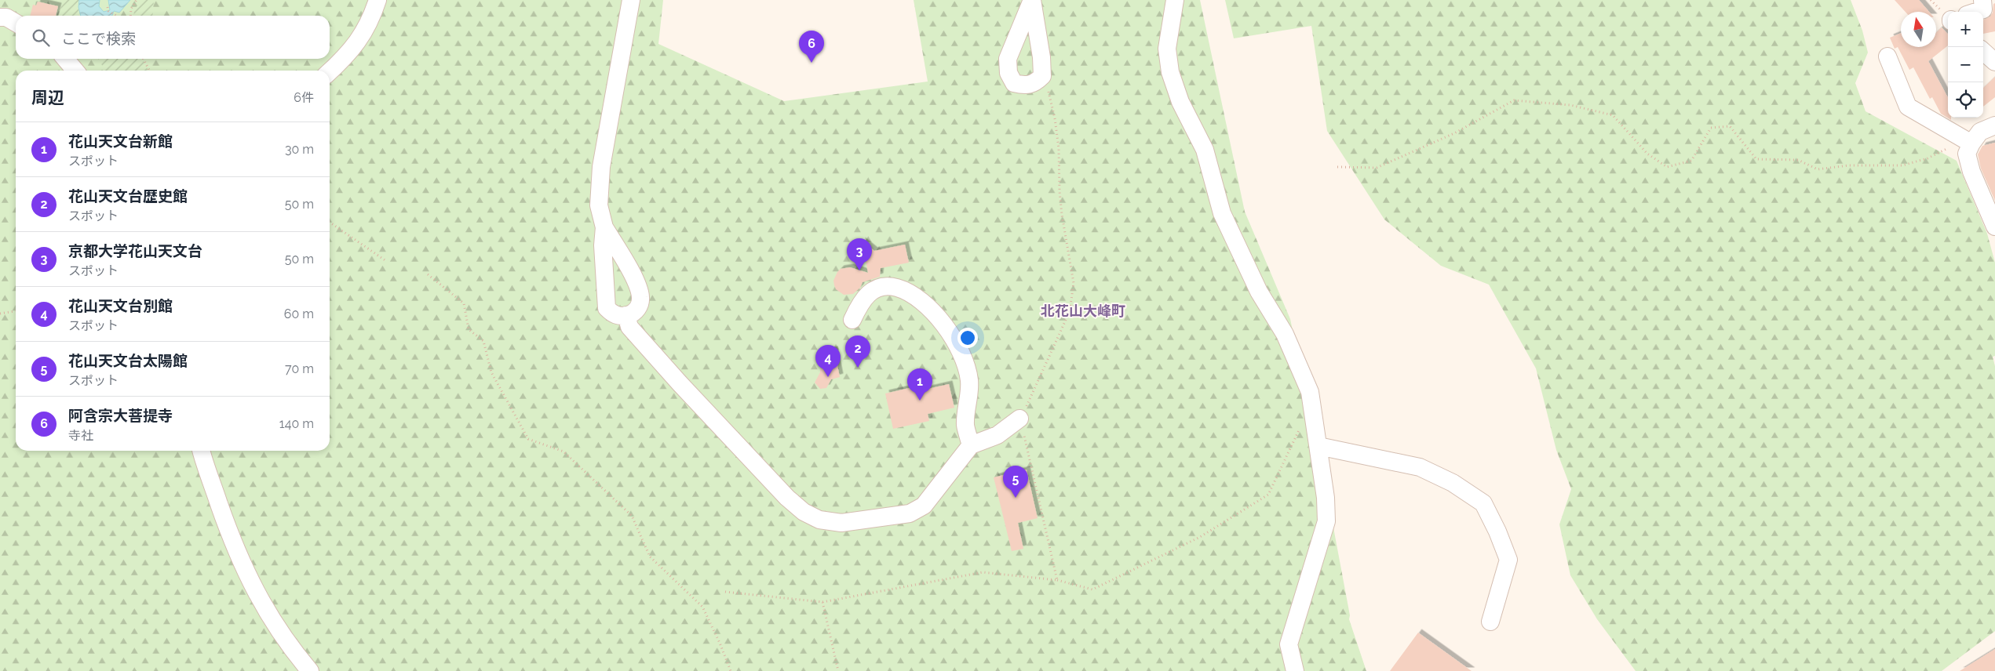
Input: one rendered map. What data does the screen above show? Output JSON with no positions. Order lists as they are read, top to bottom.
{
  "districts": ["北花山大峰町"],
  "north": "top",
  "page": {
    "map_buttons": ["+", "−"],
    "search": "ここで検索",
    "pins": [
      "6",
      "3",
      "2",
      "4",
      "1",
      "5"
    ],
    "heading": ["周辺", "6件"],
    "list": [
      {
        "mark": "1",
        "name": "花山天文台新館",
        "note": "スポット",
        "value": "30 m"
      },
      {
        "mark": "2",
        "name": "花山天文台歴史館",
        "note": "スポット",
        "value": "50 m"
      },
      {
        "mark": "3",
        "name": "京都大学花山天文台",
        "note": "スポット",
        "value": "50 m"
      },
      {
        "mark": "4",
        "name": "花山天文台別館",
        "note": "スポット",
        "value": "60 m"
      },
      {
        "mark": "5",
        "name": "花山天文台太陽館",
        "note": "スポット",
        "value": "70 m"
      },
      {
        "mark": "6",
        "name": "阿含宗大菩提寺",
        "note": "寺社",
        "value": "140 m"
      }
    ]
  }
}
